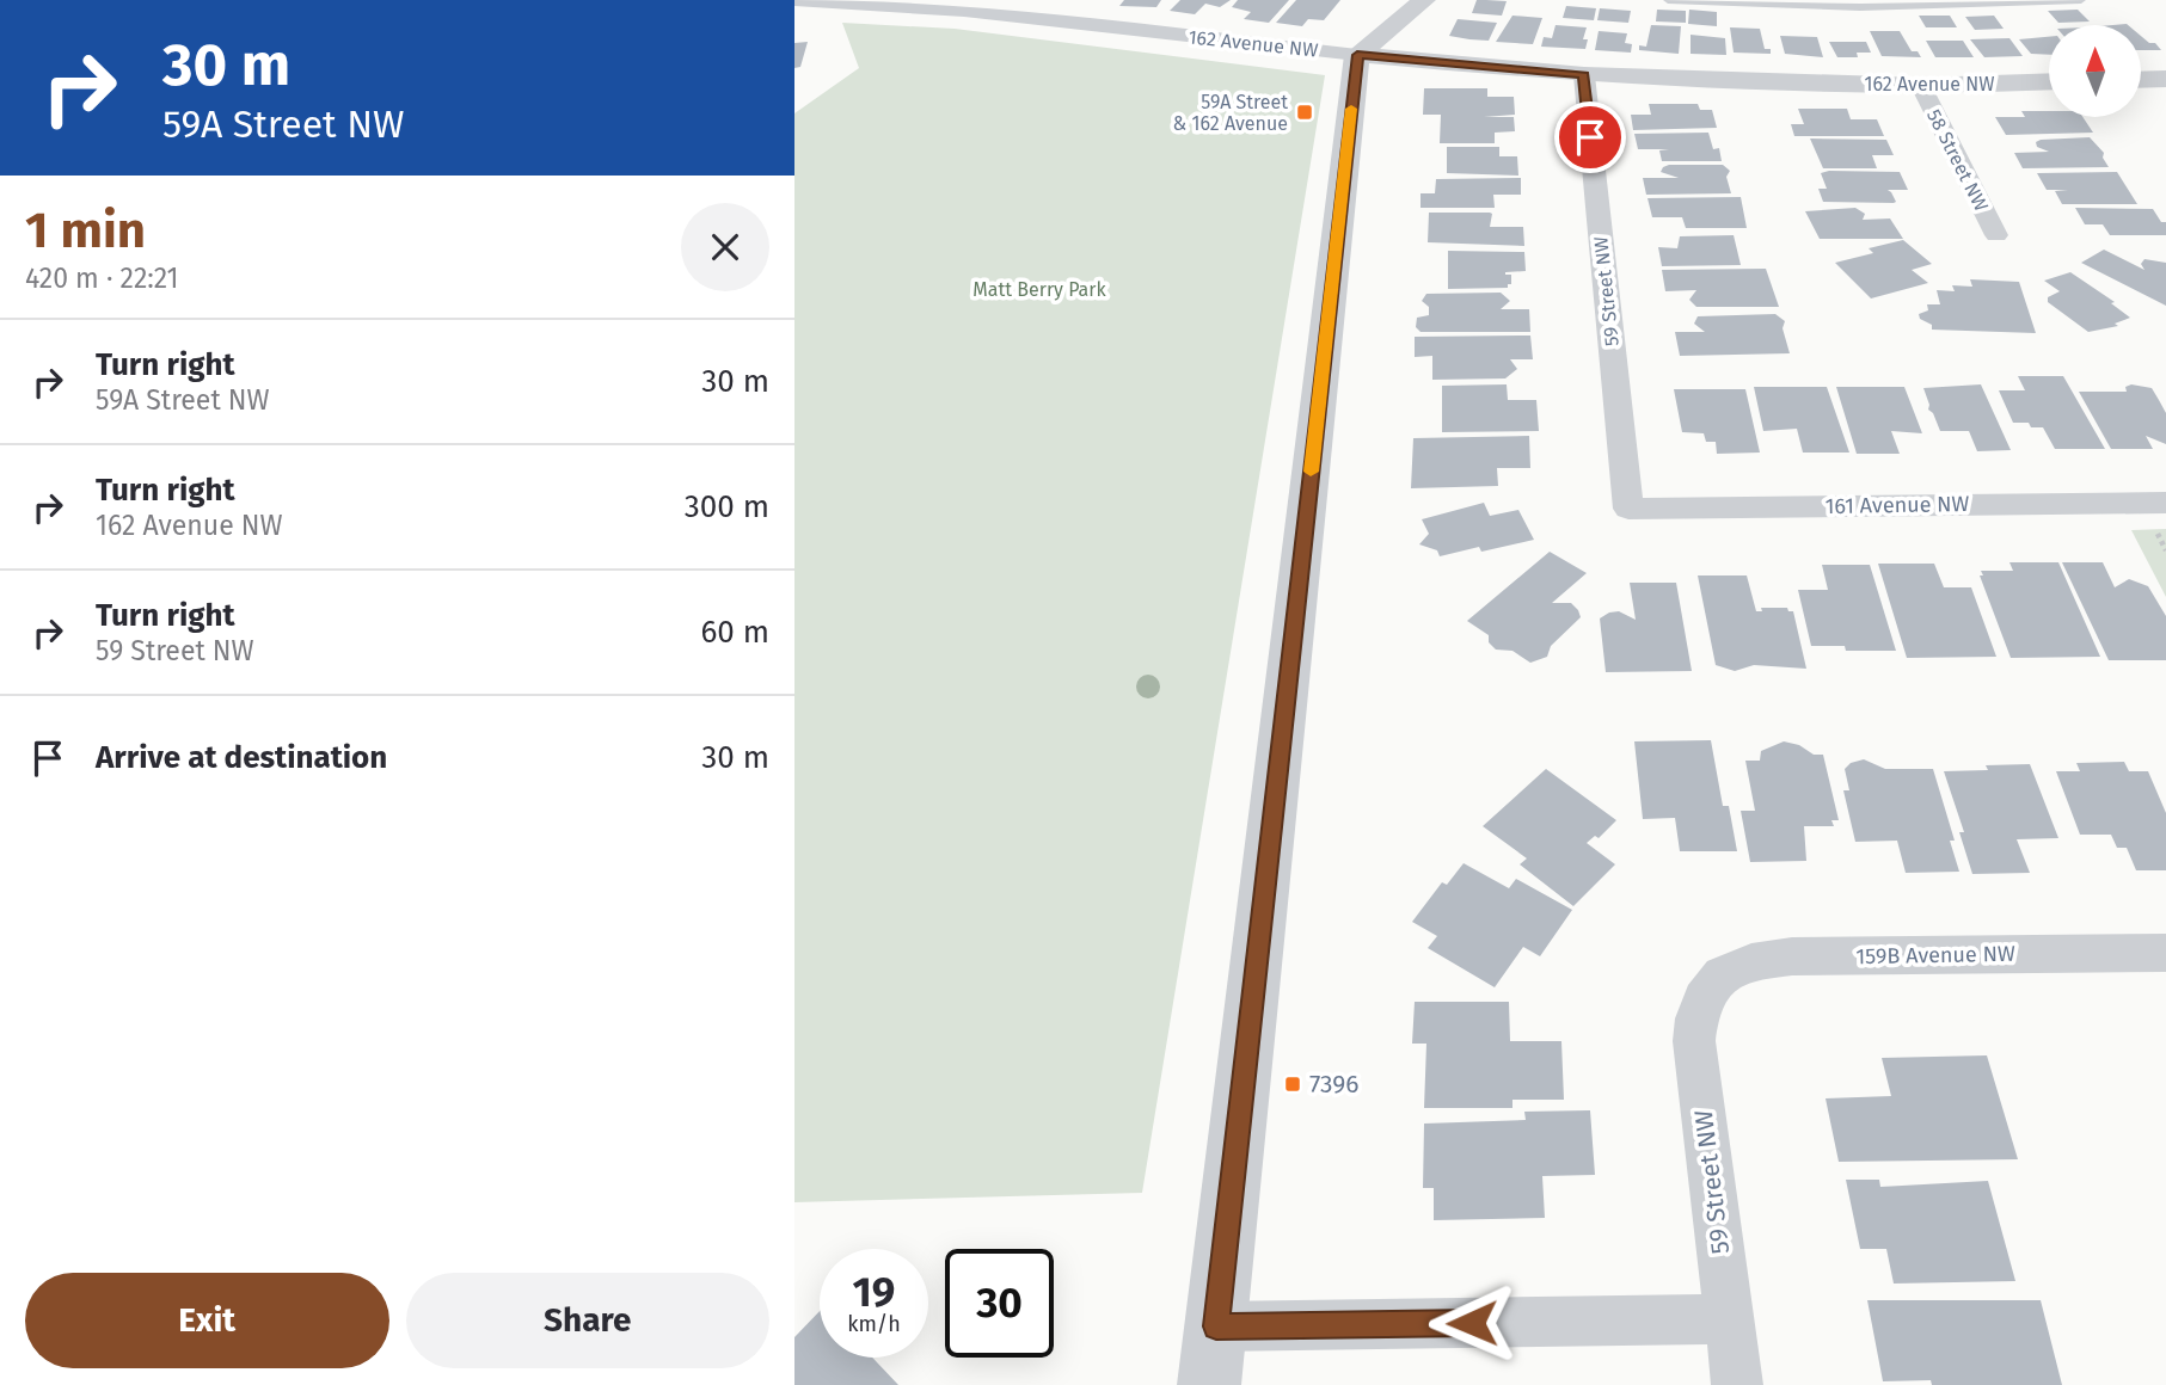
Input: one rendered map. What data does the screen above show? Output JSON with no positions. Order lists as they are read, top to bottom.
{
  "streets": {
    "street": [
      "162 Avenue NW",
      "58 Street NW",
      "59 Street NW",
      "161 Avenue NW",
      "159B Avenue NW"
    ]
  },
  "crossings": [
    ["162 Avenue NW", "58 Street NW"],
    ["162 Avenue NW", "59 Street NW"],
    ["59 Street NW", "161 Avenue NW"],
    ["59 Street NW", "159B Avenue NW"]
  ],
  "parks": ["Matt Berry Park"],
  "places": {
    "transit": ["59A Street & 162 Avenue", "7396"]
  },
  "north": "top",
  "page": {
    "turn": ["30 m", "59A Street NW"],
    "heading": ["1 min", "420 m · 22:21"],
    "list": [
      {
        "name": "Turn right",
        "note": "59A Street NW",
        "value": "30 m"
      },
      {
        "name": "Turn right",
        "note": "162 Avenue NW",
        "value": "300 m"
      },
      {
        "name": "Turn right",
        "note": "59 Street NW",
        "value": "60 m"
      },
      {
        "name": "Arrive at destination",
        "value": "30 m"
      }
    ],
    "speed": "19 km/h",
    "limit": "30",
    "buttons": ["Exit", "Share"]
  }
}
